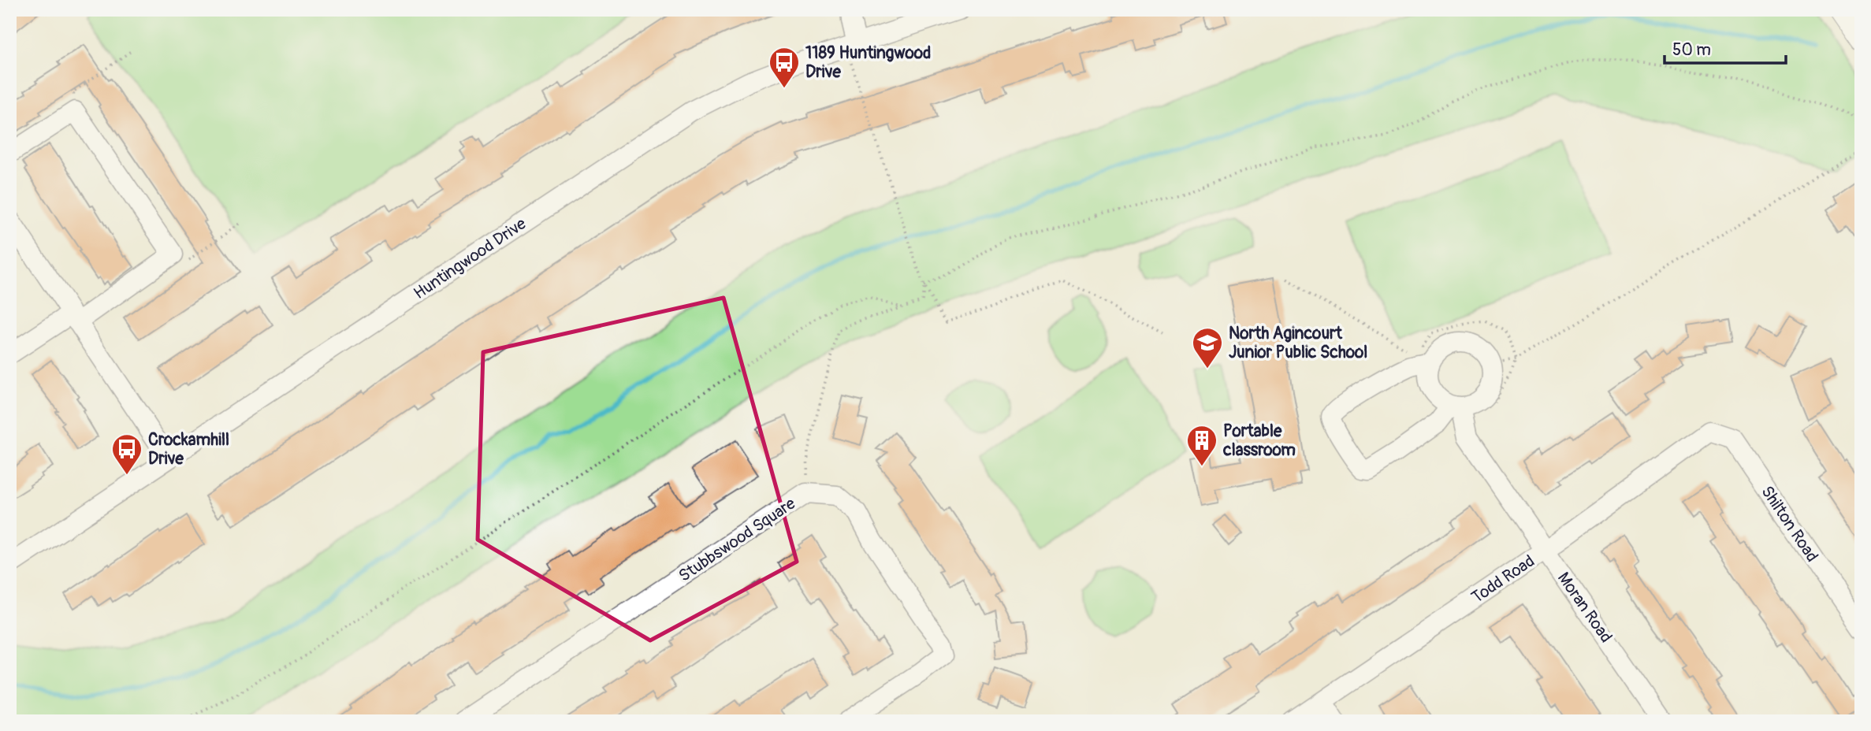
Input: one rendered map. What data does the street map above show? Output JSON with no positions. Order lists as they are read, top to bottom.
{
  "streets": {
    "street": [
      "Huntingwood Drive",
      "Shilton Road",
      "Stubbswood Square",
      "Todd Road",
      "Moran Road"
    ]
  },
  "crossings": [
    ["Shilton Road", "Todd Road"],
    ["Todd Road", "Moran Road"]
  ],
  "places": {
    "bus stop": ["1189 Huntingwood Drive", "Crockamhill Drive"],
    "school or university": ["North Agincourt Junior Public School"],
    "building": ["Portable classroom"]
  },
  "scale_bar": "50 m"
}
